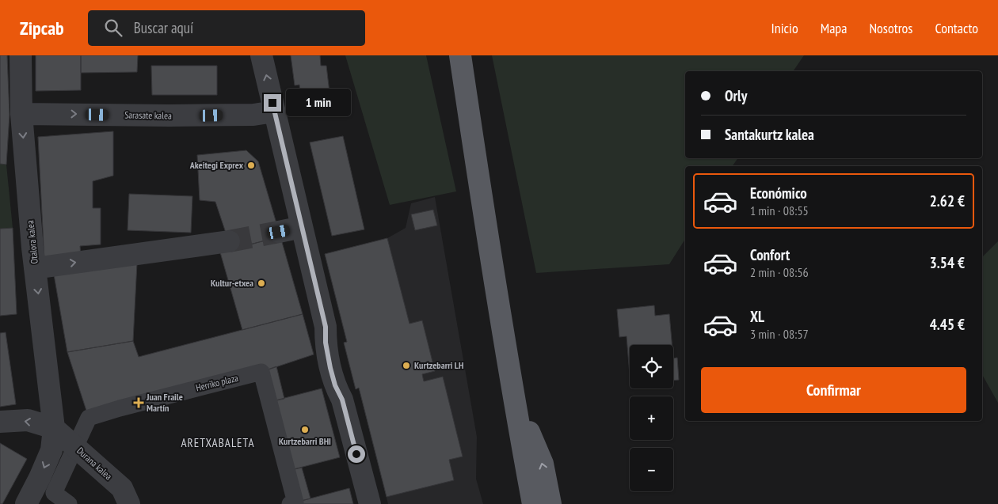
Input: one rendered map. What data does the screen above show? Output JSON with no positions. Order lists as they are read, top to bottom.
{
  "streets": {
    "street": [
      "Sarasate kalea",
      "Otalora kalea",
      "Herriko plaza",
      "Durana kalea"
    ]
  },
  "crossings": [
    ["Sarasate kalea", "Otalora kalea"],
    ["Otalora kalea", "Durana kalea"],
    ["Herriko plaza", "Durana kalea"]
  ],
  "one_way": ["Otalora kalea"],
  "districts": ["ARETXABALETA"],
  "places": {
    "other": [
      "Akeitegi Exprex",
      "Kultur-etxea",
      "Kurtzebarri LH",
      "Kurtzebarri BHI"
    ],
    "health": ["Juan Fraile Martín"]
  },
  "page": {
    "header": "Zipcab",
    "search": "Buscar aquí",
    "nav": [
      "Inicio",
      "Mapa",
      "Nosotros",
      "Contacto"
    ],
    "banner": ["Orly", "Santakurtz kalea"],
    "bubble": "1 min",
    "list": [
      {
        "name": "Económico",
        "note": "1 min · 08:55",
        "value": "2.62 €"
      },
      {
        "name": "Confort",
        "note": "2 min · 08:56",
        "value": "3.54 €"
      },
      {
        "name": "XL",
        "note": "3 min · 08:57",
        "value": "4.45 €"
      }
    ],
    "map_buttons": ["+", "−"],
    "buttons": "Confirmar"
  }
}
